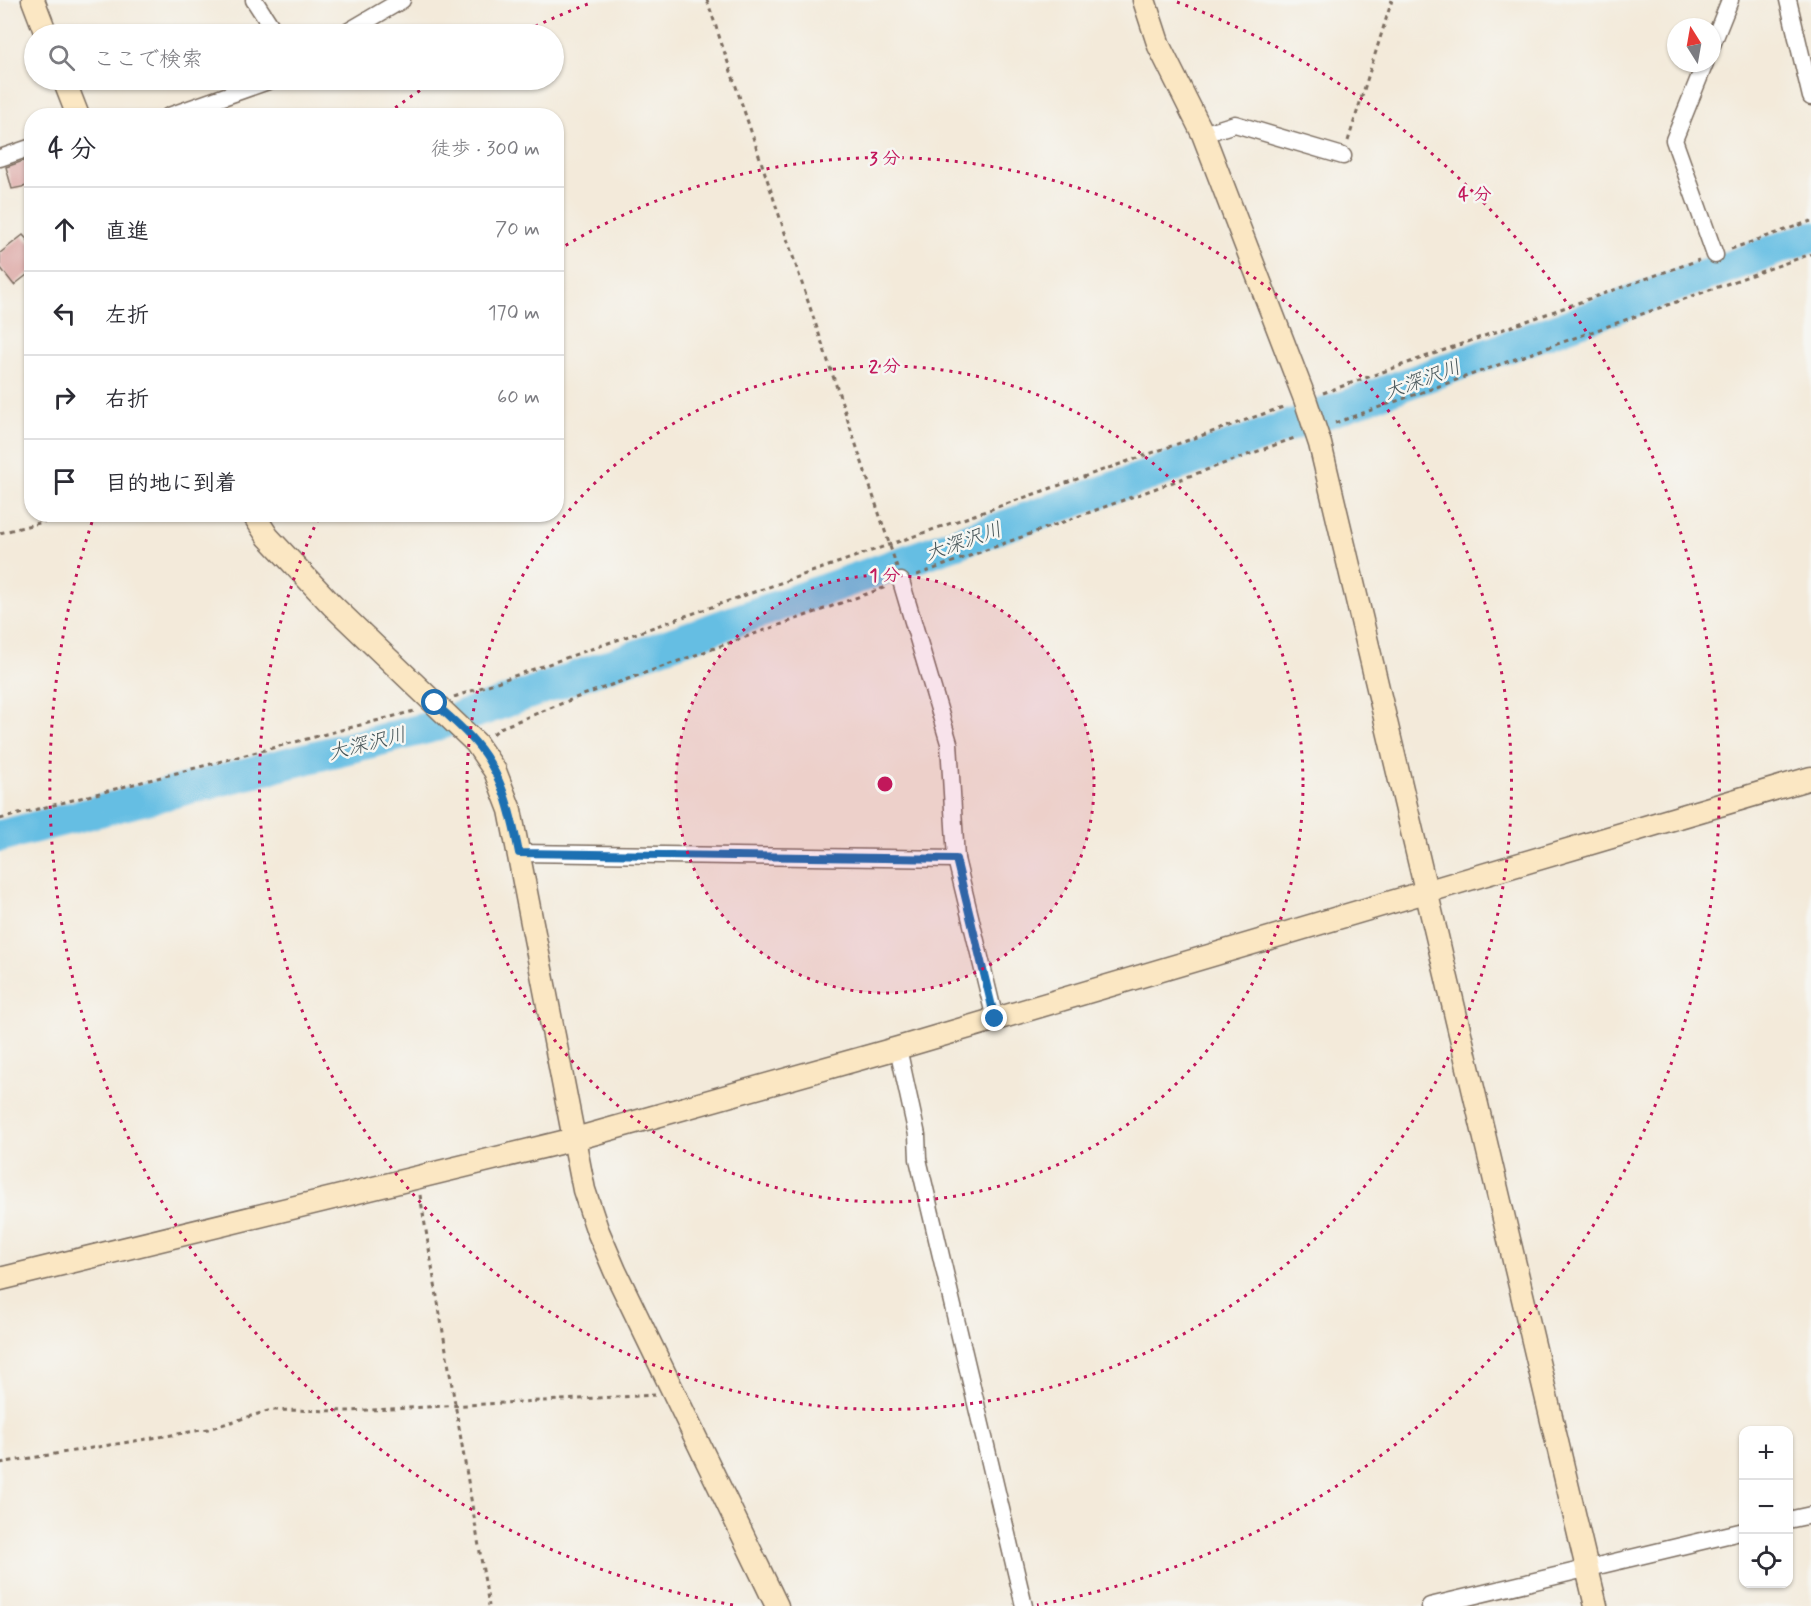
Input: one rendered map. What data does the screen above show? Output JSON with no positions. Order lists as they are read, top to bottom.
{
  "water": ["大深沢川"],
  "north": "top",
  "page": {
    "search": "ここで検索",
    "heading": ["4 分", "徒歩 · 300 m"],
    "list": [
      ["直進", "70 m"],
      ["左折", "170 m"],
      ["右折", "60 m"],
      "目的地に到着"
    ],
    "map_buttons": ["+", "−"]
  },
  "rings": [
    "3 分",
    "4 分",
    "2 分",
    "1 分"
  ]
}
